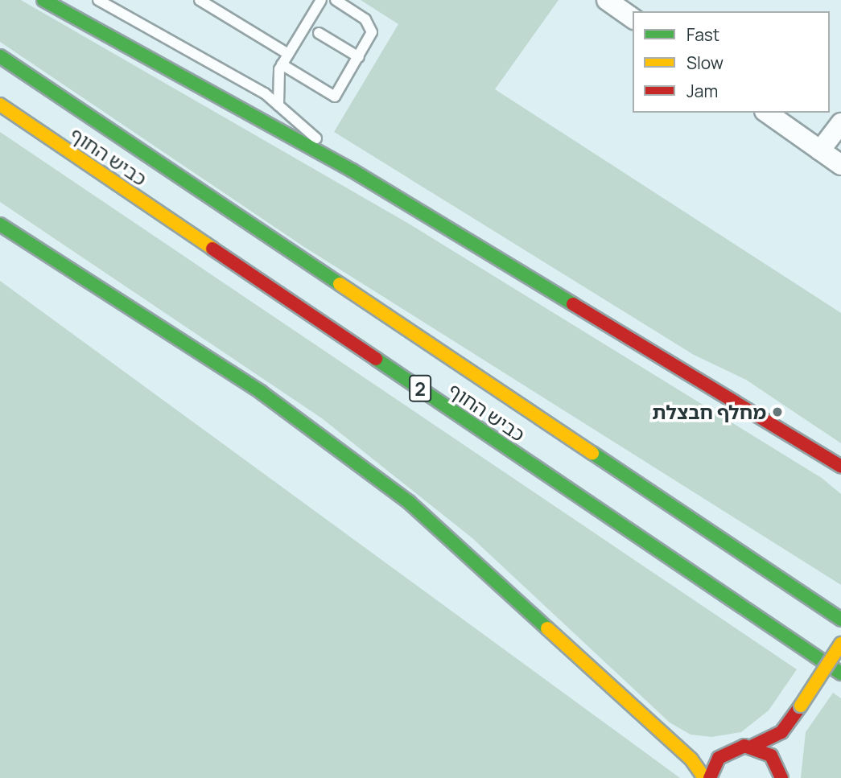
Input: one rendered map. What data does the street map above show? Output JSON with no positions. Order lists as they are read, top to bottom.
{
  "streets": {
    "main road": ["כביש החוף", "2"]
  },
  "places": ["מחלף חבצלת"],
  "legend": ["Fast", "Slow", "Jam"]
}
